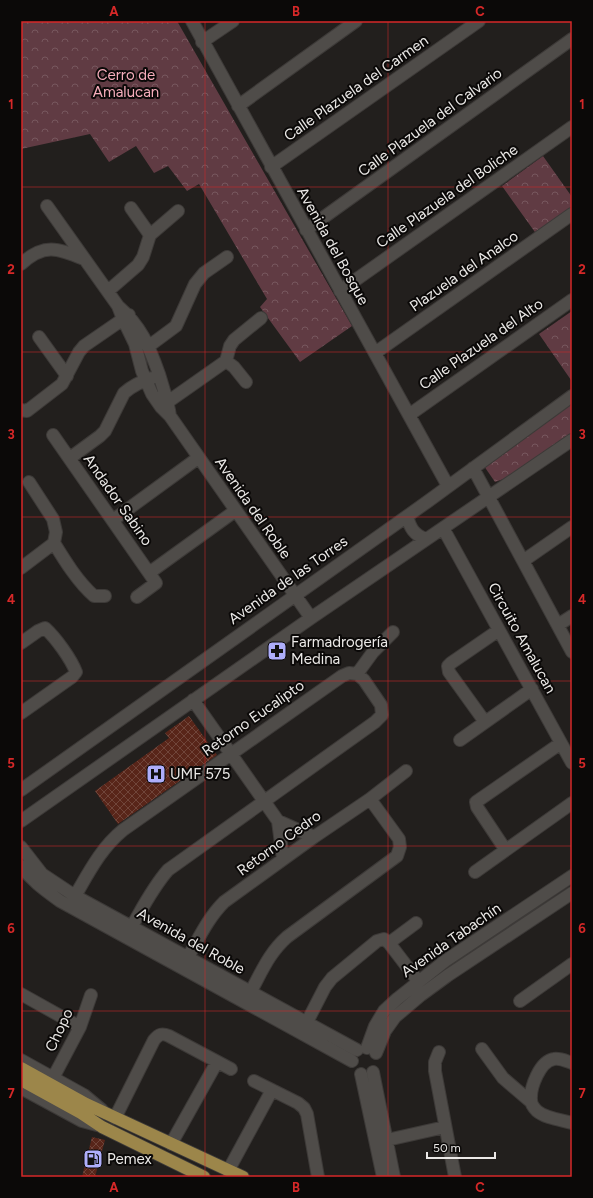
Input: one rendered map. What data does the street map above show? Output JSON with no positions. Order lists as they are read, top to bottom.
{
  "streets": {
    "street": [
      "Calle Plazuela del Carmen",
      "Calle Plazuela del Calvario",
      "Calle Plazuela del Boliche",
      "Avenida del Bosque",
      "Plazuela del Analco",
      "Calle Plazuela del Alto",
      "Andador Sabino",
      "Avenida del Roble",
      "Avenida de las Torres",
      "Circuito Amalucan",
      "Retorno Eucalipto",
      "Retorno Cedro",
      "Avenida Tabachín",
      "Chopo"
    ]
  },
  "crossings": [
    ["Calle Plazuela del Carmen", "Avenida del Bosque"],
    ["Calle Plazuela del Calvario", "Avenida del Bosque"],
    ["Calle Plazuela del Boliche", "Avenida del Bosque"],
    ["Avenida del Bosque", "Plazuela del Analco"],
    ["Avenida del Bosque", "Calle Plazuela del Alto"],
    ["Avenida del Bosque", "Avenida de las Torres"],
    ["Avenida del Roble", "Avenida de las Torres"],
    ["Avenida del Roble", "Retorno Eucalipto"],
    ["Avenida del Roble", "Retorno Cedro"],
    ["Avenida del Roble", "Avenida Tabachín"]
  ],
  "parks": ["Cerro de Amalucan"],
  "places": {
    "pharmacy": ["Farmadrogería Medina"],
    "hospital": ["UMF 575"],
    "fuel station": ["Pemex"]
  },
  "scale_bar": "50 m",
  "grid": {
    "columns": ["A", "B", "C"],
    "rows": [
      "1",
      "2",
      "3",
      "4",
      "5",
      "6",
      "7"
    ]
  }
}
